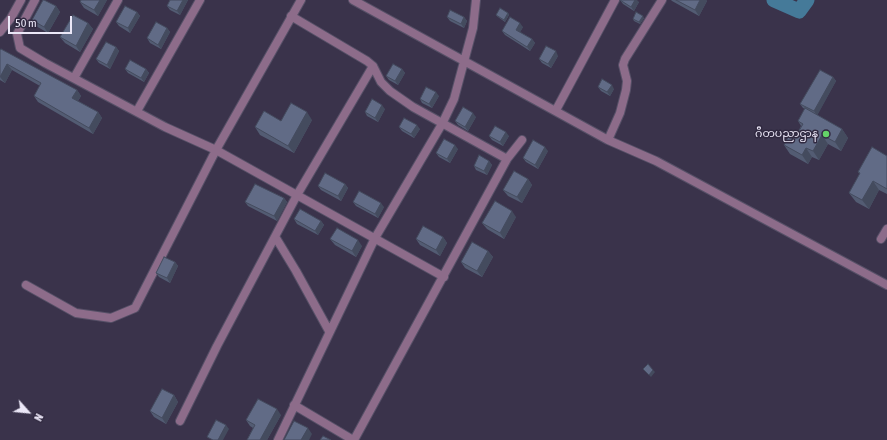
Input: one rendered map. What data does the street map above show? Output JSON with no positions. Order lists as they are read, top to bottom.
{
  "places": ["ဂီတပညာဌာန"],
  "scale_bar": "50 m",
  "north": "bottom right"
}
